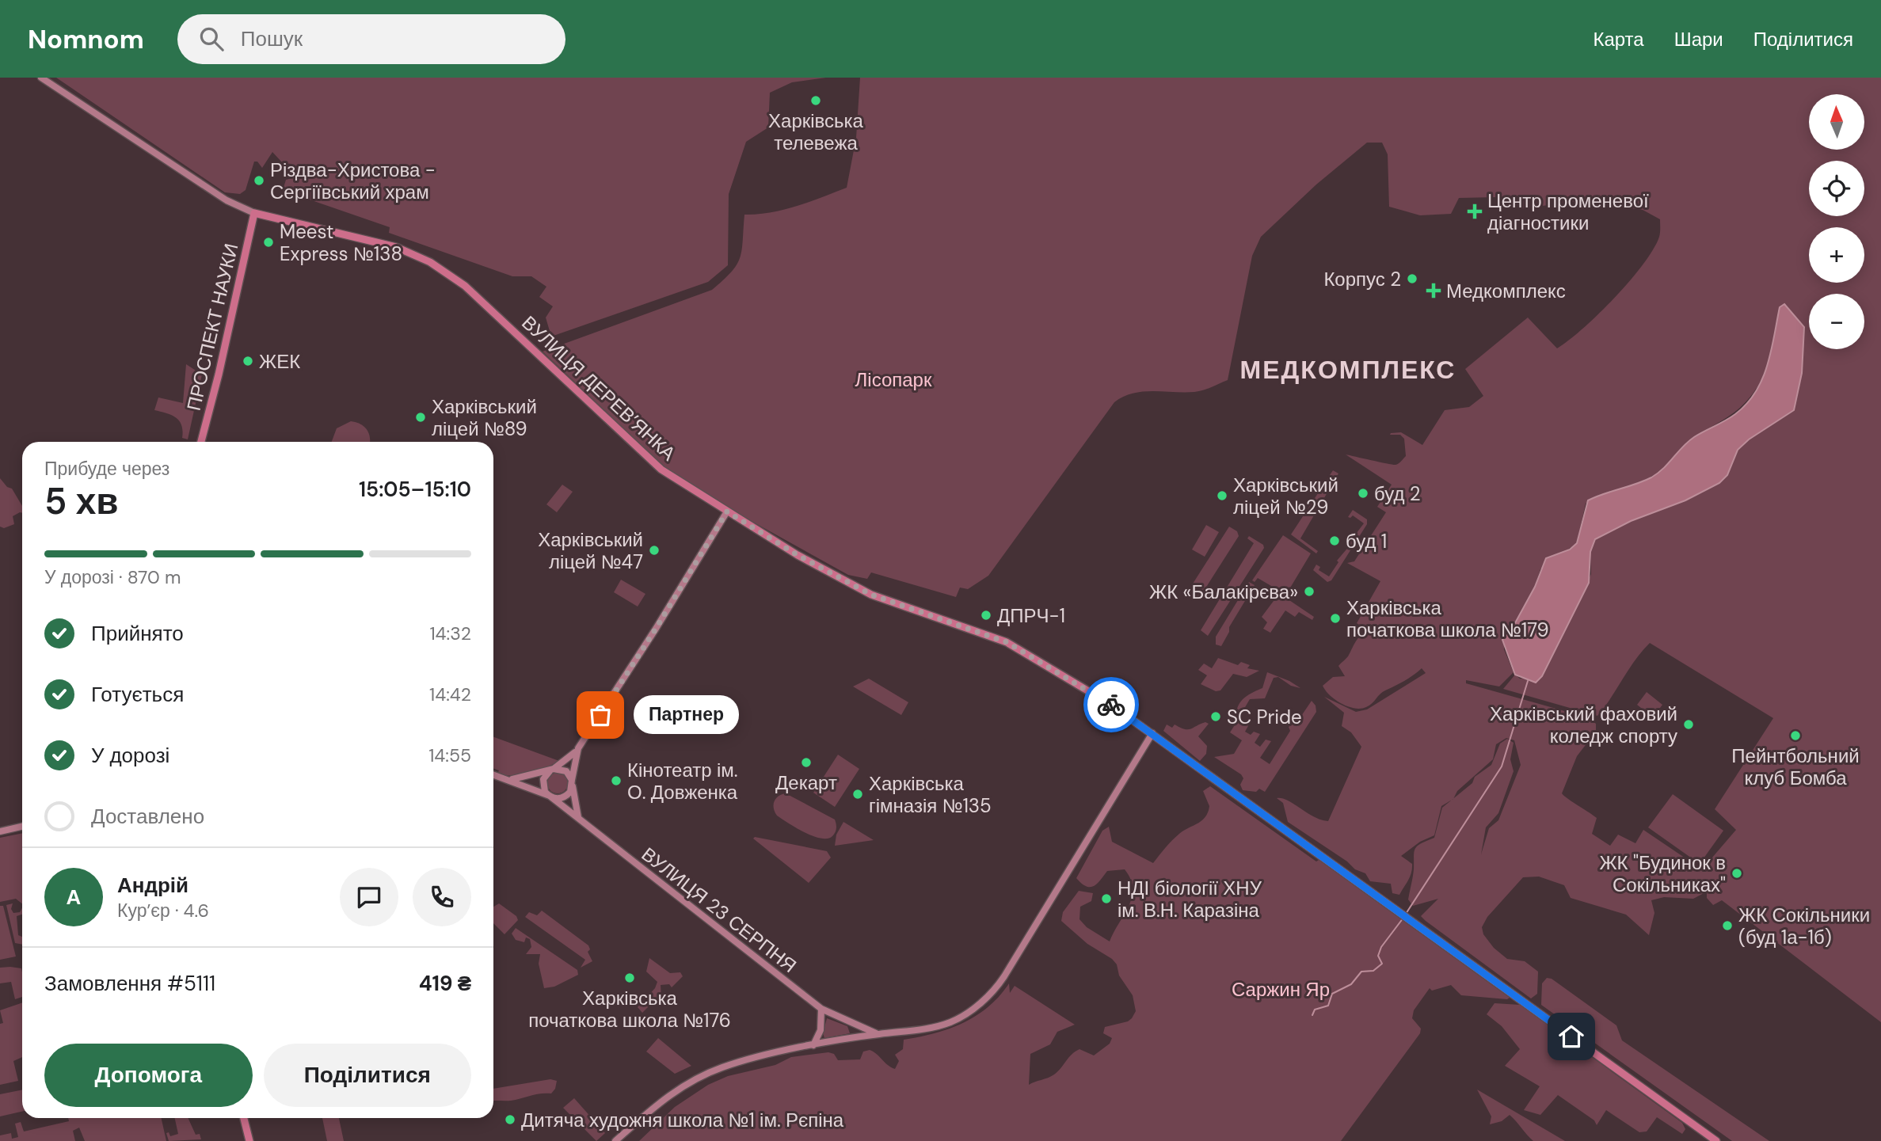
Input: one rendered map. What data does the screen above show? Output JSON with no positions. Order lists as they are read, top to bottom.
{
  "streets": {
    "main road": ["ПРОСПЕКТ НАУКИ", "ВУЛИЦЯ ДЕРЕВ’ЯНКА"],
    "street": ["ВУЛИЦЯ 23 СЕРПНЯ"]
  },
  "crossings": [
    ["ПРОСПЕКТ НАУКИ", "ВУЛИЦЯ ДЕРЕВ’ЯНКА"]
  ],
  "districts": ["МЕДКОМПЛЕКС"],
  "parks": ["Лісопарк", "Саржин Яр"],
  "places": {
    "other": [
      "Харківська телевежа",
      "Різдва-Христова - Сергіївський храм",
      "Meest Express №138",
      "Корпус 2",
      "ЖЕК",
      "Харківський ліцей №89",
      "буд 2",
      "Харківський ліцей №29",
      "буд 1",
      "Харківський ліцей №47",
      "ЖК «Балакірєва»",
      "ДПРЧ-1",
      "Харківська початкова школа №179",
      "Партнер",
      "SC Pride",
      "Харківський фаховий коледж спорту",
      "Пейнтбольний клуб Бомба",
      "Декарт",
      "Кінотеатр ім. О. Довженка",
      "Харківська гімназія №135",
      "ЖК \"Будинок в Сокільниках\"",
      "НДІ біології ХНУ ім. В.Н. Каразіна",
      "ЖК Сокільники (буд 1а-1б)",
      "Харківська початкова школа №176",
      "Дитяча художня школа №1 ім. Рєпіна"
    ],
    "health": ["Центр променевої діагностики", "Медкомплекс"]
  },
  "north": "top",
  "page": {
    "header": "Nomnom",
    "search": "Пошук",
    "nav": ["Карта", "Шари", "Поділитися"],
    "map_buttons": ["+", "−"],
    "heading": ["5 хв", "Прибуде через", "15:05–15:10"],
    "panel": [
      "Андрій",
      "Кур’єр · 4.6",
      "Замовлення #5111",
      "419 ₴"
    ],
    "bar": "У дорозі · 870 m",
    "list": [
      ["Прийнято", "14:32"],
      ["Готується", "14:42"],
      ["У дорозі", "14:55"],
      "Доставлено"
    ],
    "bubble": "Партнер",
    "round": "А",
    "buttons": ["Допомога", "Поділитися"]
  }
}
